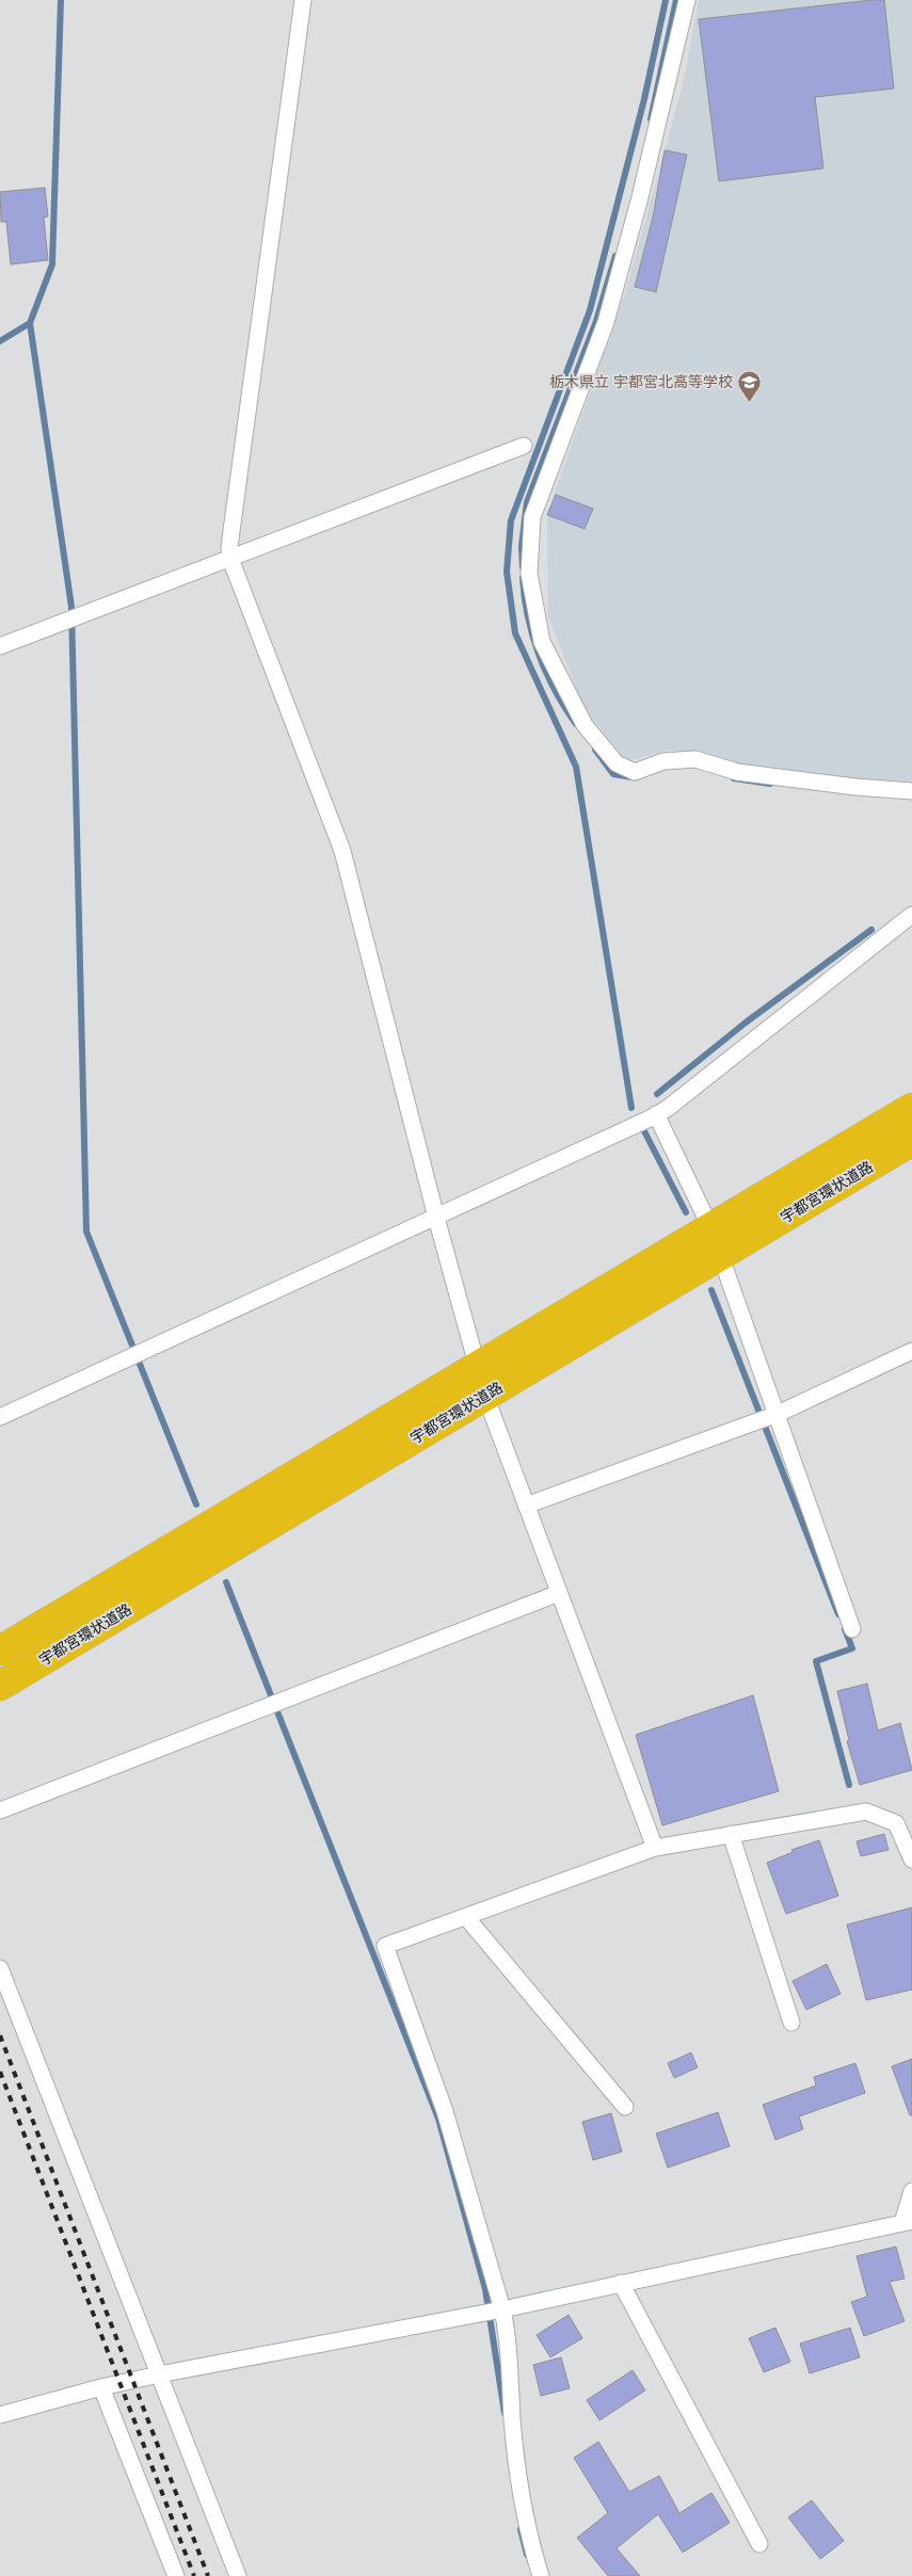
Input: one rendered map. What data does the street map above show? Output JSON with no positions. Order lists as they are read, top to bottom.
{
  "streets": {
    "highway": ["宇都宮環状道路"]
  },
  "places": {
    "school or university": ["栃木県立 宇都宮北高等学校"]
  }
}
